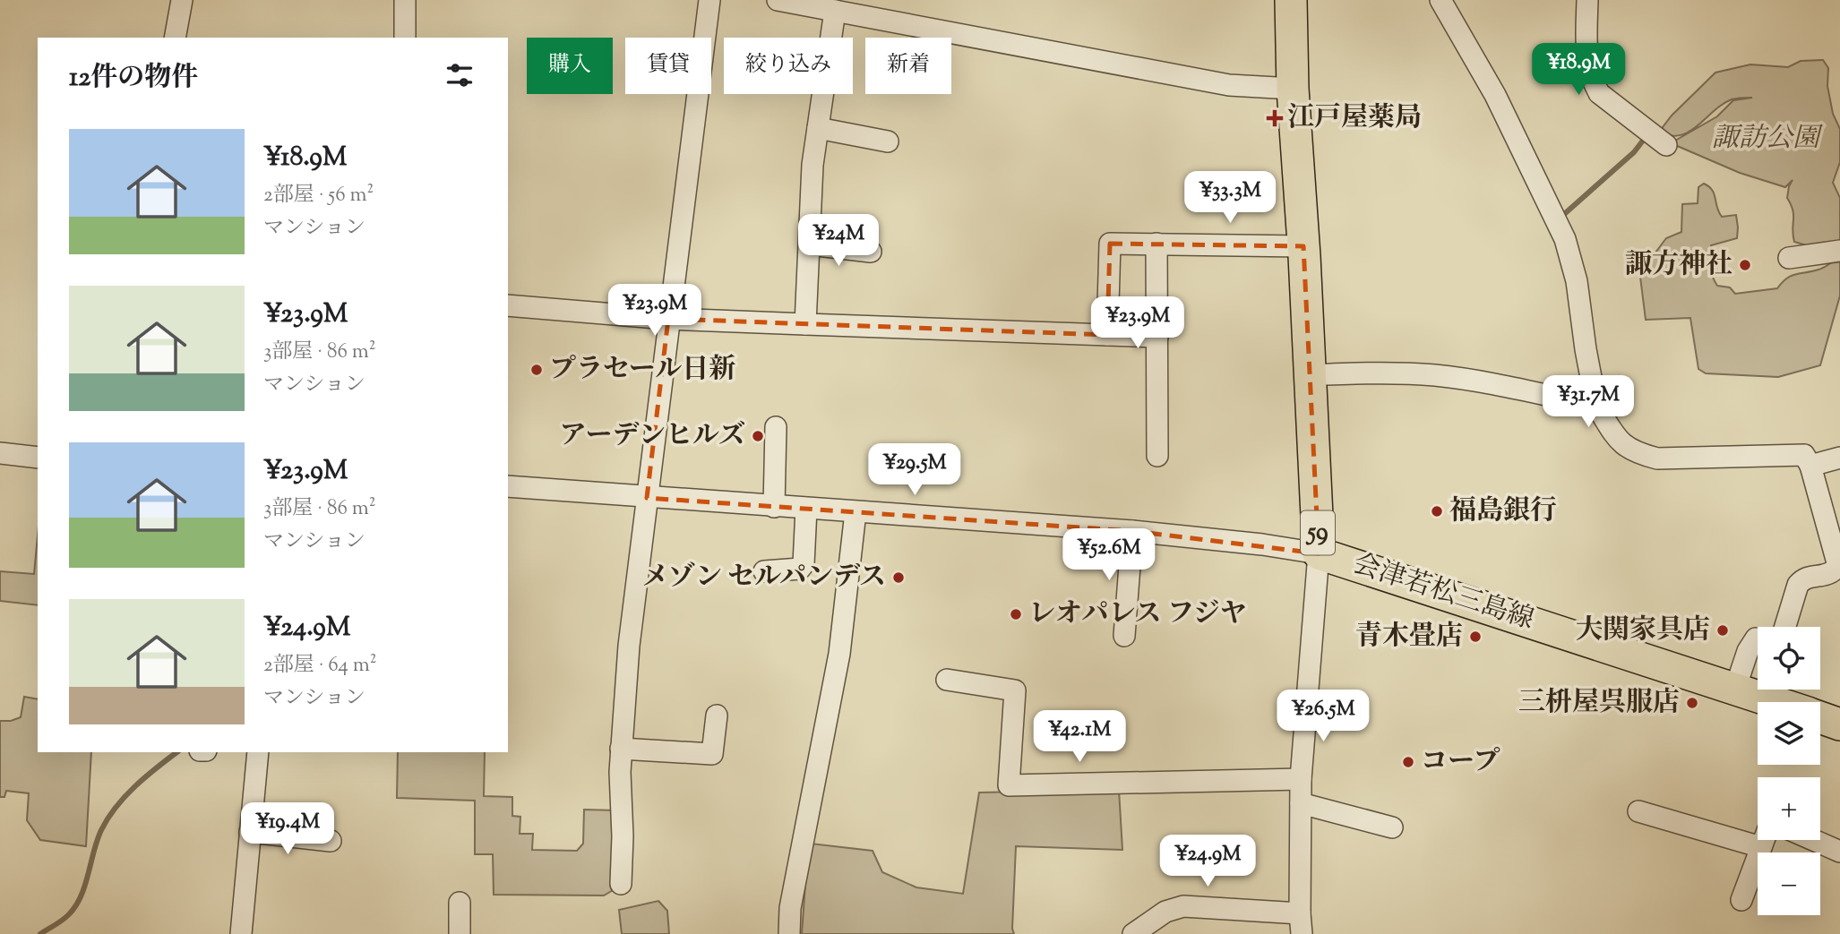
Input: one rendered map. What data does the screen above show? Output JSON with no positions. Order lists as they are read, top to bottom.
{
  "streets": {
    "main road": ["59", "会津若松三島線"]
  },
  "parks": ["諏訪公園"],
  "places": {
    "health": ["江戸屋薬局"],
    "other": [
      "諏方神社",
      "プラセール日新",
      "アーデンヒルズ",
      "福島銀行",
      "メゾン セルパンデス",
      "レオパレス フジヤ",
      "大関家具店",
      "青木畳店",
      "三枡屋呉服店",
      "コープ"
    ]
  },
  "page": {
    "chip": [
      "購入",
      "賃貸",
      "絞り込み",
      "新着"
    ],
    "heading": "12件の物件",
    "price": [
      "¥18.9M",
      "¥33.3M",
      "¥24M",
      "¥23.9M",
      "¥23.9M",
      "¥31.7M",
      "¥29.5M",
      "¥52.6M",
      "¥26.5M",
      "¥42.1M",
      "¥19.4M",
      "¥24.9M"
    ],
    "list": [
      {
        "name": "¥18.9M",
        "note": "2部屋 · 56 m² · マンション"
      },
      {
        "name": "¥23.9M",
        "note": "3部屋 · 86 m² · マンション"
      },
      {
        "name": "¥23.9M",
        "note": "3部屋 · 86 m² · マンション"
      },
      {
        "name": "¥24.9M",
        "note": "2部屋 · 64 m² · マンション"
      }
    ],
    "map_buttons": ["+", "−"]
  }
}
